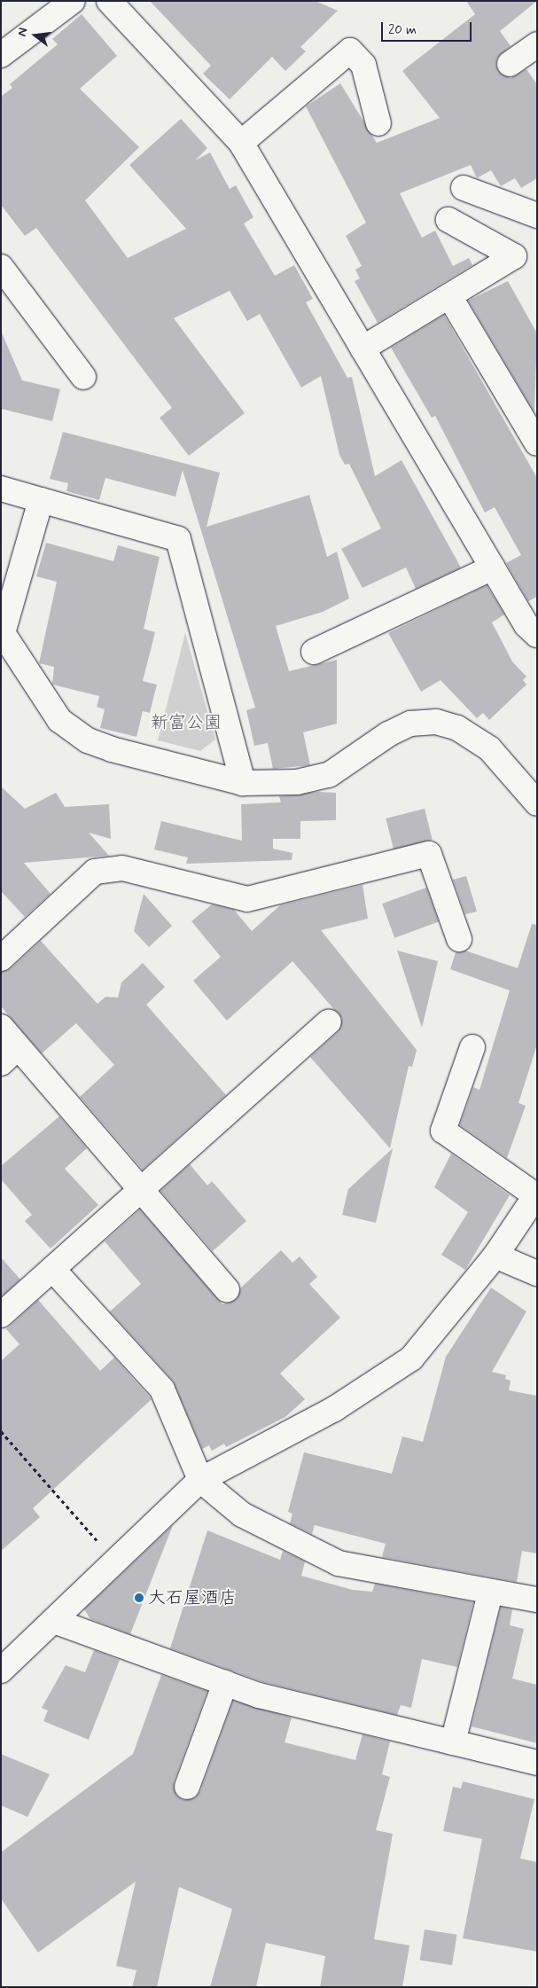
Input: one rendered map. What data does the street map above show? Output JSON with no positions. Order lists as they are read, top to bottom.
{
  "parks": ["新富公園"],
  "places": ["大石屋酒店"],
  "scale_bar": "20 m",
  "north": "left"
}
